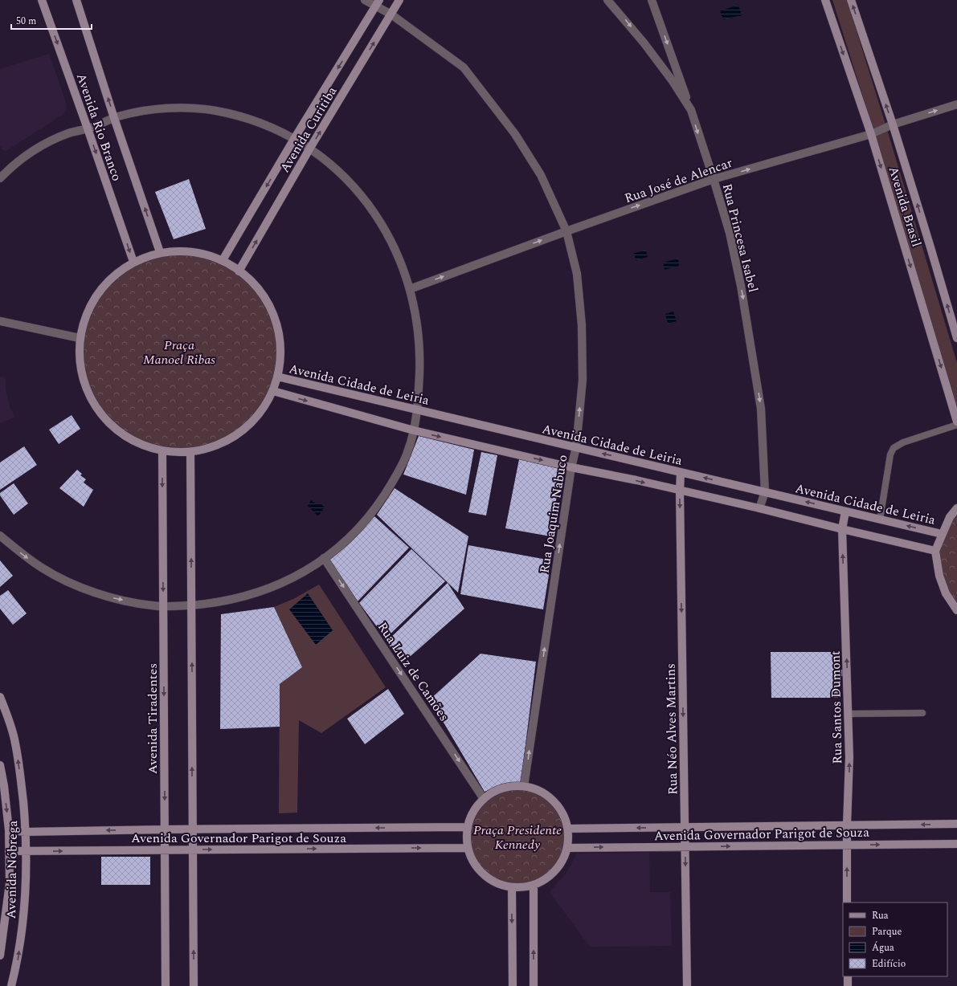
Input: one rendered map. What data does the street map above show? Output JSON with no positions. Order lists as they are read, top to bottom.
{
  "streets": {
    "main road": [
      "Avenida Rio Branco",
      "Avenida Curitiba",
      "Avenida Brasil",
      "Avenida Cidade de Leiria",
      "Rua Santos Dumont",
      "Avenida Tiradentes",
      "Rua Néo Alves Martins",
      "Avenida Governador Parigot de Souza",
      "Avenida Nóbrega"
    ],
    "street": [
      "Rua José de Alencar",
      "Rua Princesa Isabel",
      "Rua Joaquim Nabuco",
      "Rua Luiz de Camões"
    ]
  },
  "crossings": [
    ["Avenida Curitiba", "Rua Joaquim Nabuco"],
    ["Rua José de Alencar", "Avenida Brasil"],
    ["Rua José de Alencar", "Rua Princesa Isabel"],
    ["Rua José de Alencar", "Rua Joaquim Nabuco"],
    ["Rua Princesa Isabel", "Avenida Cidade de Leiria"],
    ["Avenida Cidade de Leiria", "Rua Joaquim Nabuco"],
    ["Avenida Cidade de Leiria", "Rua Santos Dumont"],
    ["Avenida Cidade de Leiria", "Rua Néo Alves Martins"],
    ["Rua Joaquim Nabuco", "Rua Luiz de Camões"],
    ["Rua Joaquim Nabuco", "Avenida Governador Parigot de Souza"],
    ["Rua Luiz de Camões", "Avenida Governador Parigot de Souza"],
    ["Rua Santos Dumont", "Avenida Governador Parigot de Souza"],
    ["Avenida Tiradentes", "Avenida Governador Parigot de Souza"],
    ["Rua Néo Alves Martins", "Avenida Governador Parigot de Souza"],
    ["Avenida Governador Parigot de Souza", "Avenida Nóbrega"]
  ],
  "one_way": [
    "Rua José de Alencar",
    "Rua Princesa Isabel",
    "Rua Joaquim Nabuco",
    "Rua Luiz de Camões",
    "Rua Santos Dumont",
    "Rua Néo Alves Martins"
  ],
  "parks": ["Praça Manoel Ribas", "Praça Presidente Kennedy"],
  "legend": [
    "Rua",
    "Parque",
    "Água",
    "Edifício"
  ],
  "scale_bar": "50 m"
}
